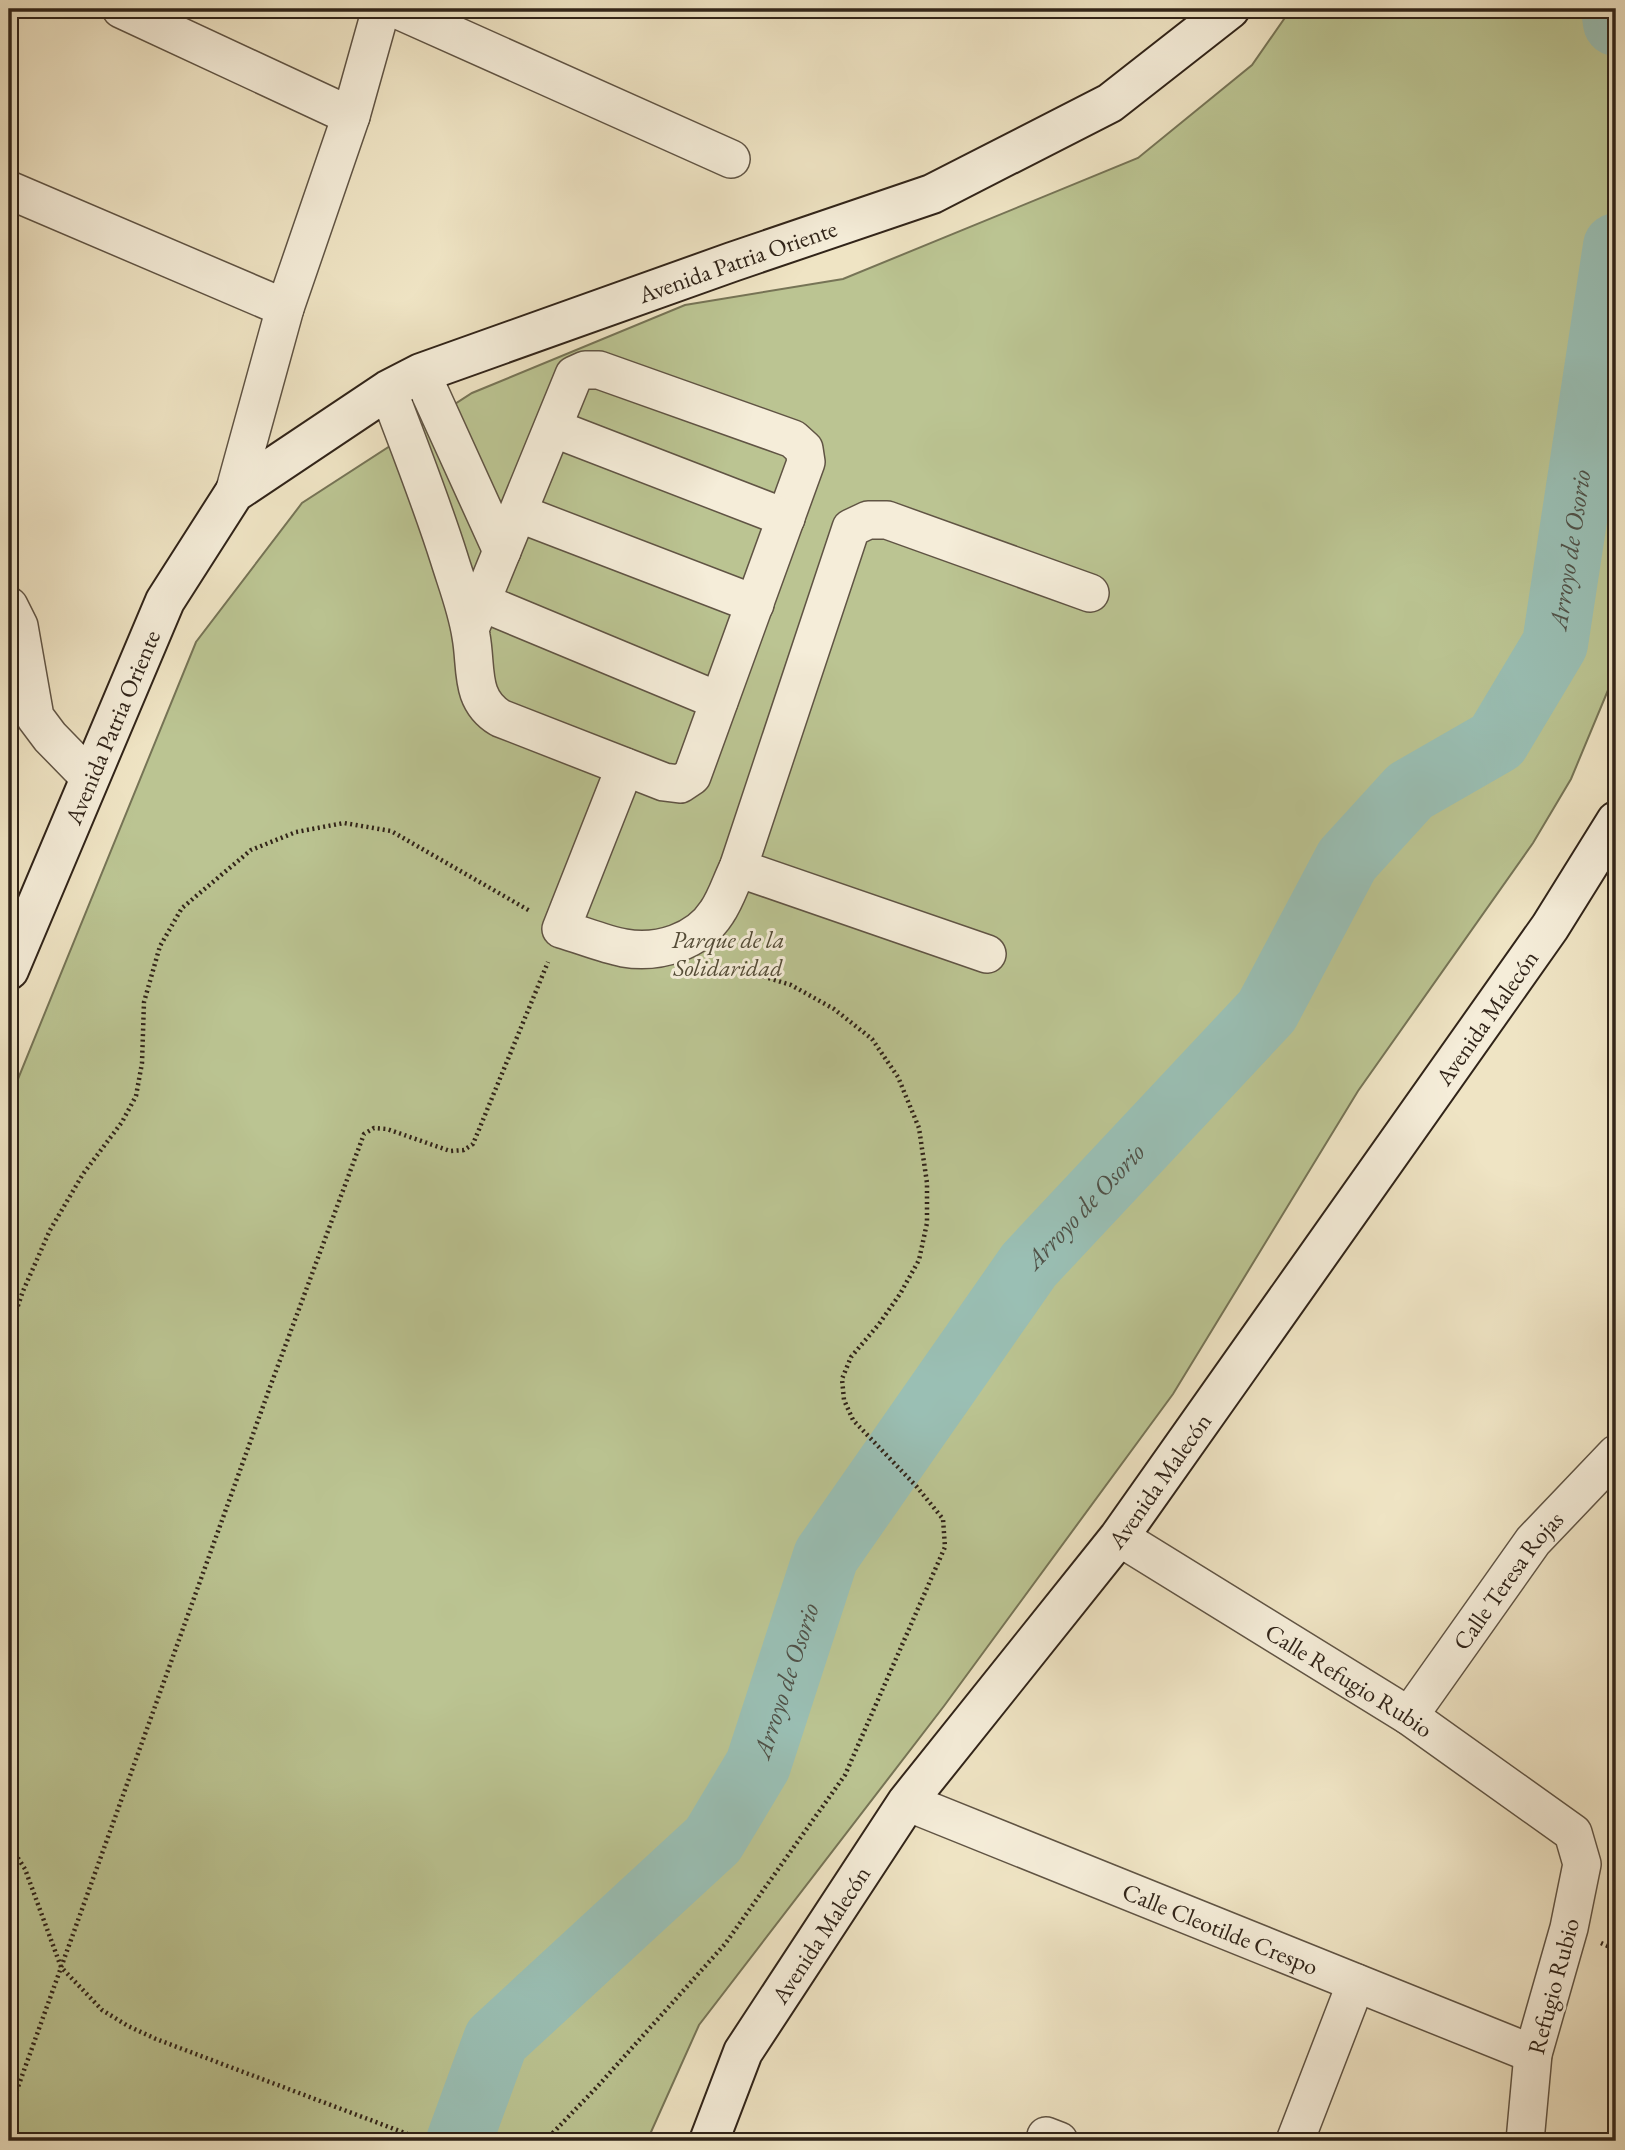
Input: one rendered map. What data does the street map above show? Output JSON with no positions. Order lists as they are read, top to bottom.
{
  "streets": {
    "street": [
      "Avenida Patria Oriente",
      "Avenida Malecón",
      "Calle Teresa Rojas",
      "Calle Refugio Rubio",
      "Calle Cleotilde Crespo",
      "Refugio Rubio"
    ]
  },
  "crossings": [
    ["Avenida Malecón", "Calle Refugio Rubio"],
    ["Avenida Malecón", "Calle Cleotilde Crespo"],
    ["Calle Teresa Rojas", "Calle Refugio Rubio"],
    ["Calle Refugio Rubio", "Refugio Rubio"],
    ["Calle Cleotilde Crespo", "Refugio Rubio"]
  ],
  "water": ["Arroyo de Osorio"],
  "parks": ["Parque de la Solidaridad"]
}
